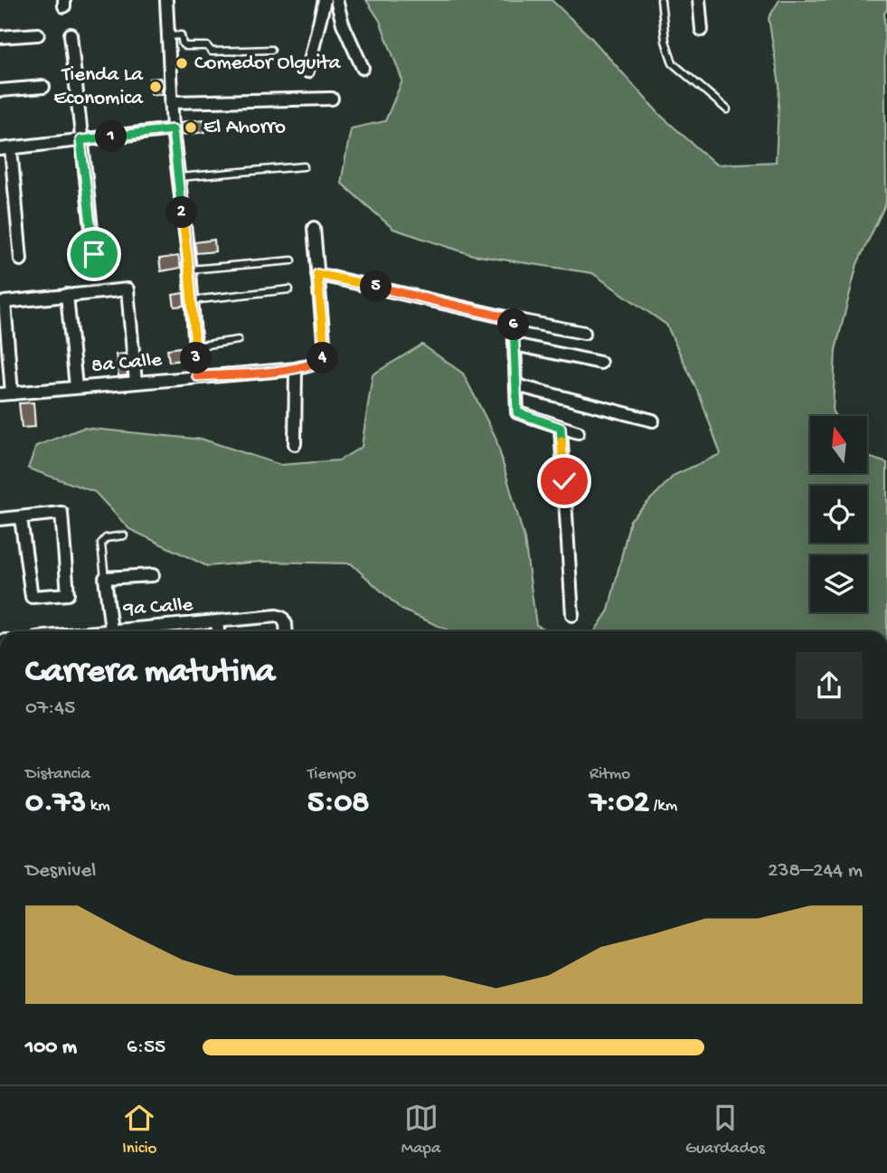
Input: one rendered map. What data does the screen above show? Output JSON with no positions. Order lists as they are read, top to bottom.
{
  "streets": {
    "street": ["8a Calle", "9a Calle"]
  },
  "places": ["Comedor Olguita", "Tienda La Economica", "El Ahorro"],
  "north": "top",
  "page": {
    "pins": [
      "1",
      "2",
      "5",
      "6",
      "3",
      "4"
    ],
    "heading": ["Carrera matutina", "07:45"],
    "stats": [
      ["Distancia", "0.73 km"],
      ["Tiempo", "5:08"],
      ["Ritmo", "7:02 /km"]
    ],
    "chart": ["Desnivel", "238–244 m"],
    "list": [
      {
        "name": "100 m",
        "note": "6:55"
      }
    ],
    "tabs": ["Inicio", "Mapa", "Guardados"]
  }
}
